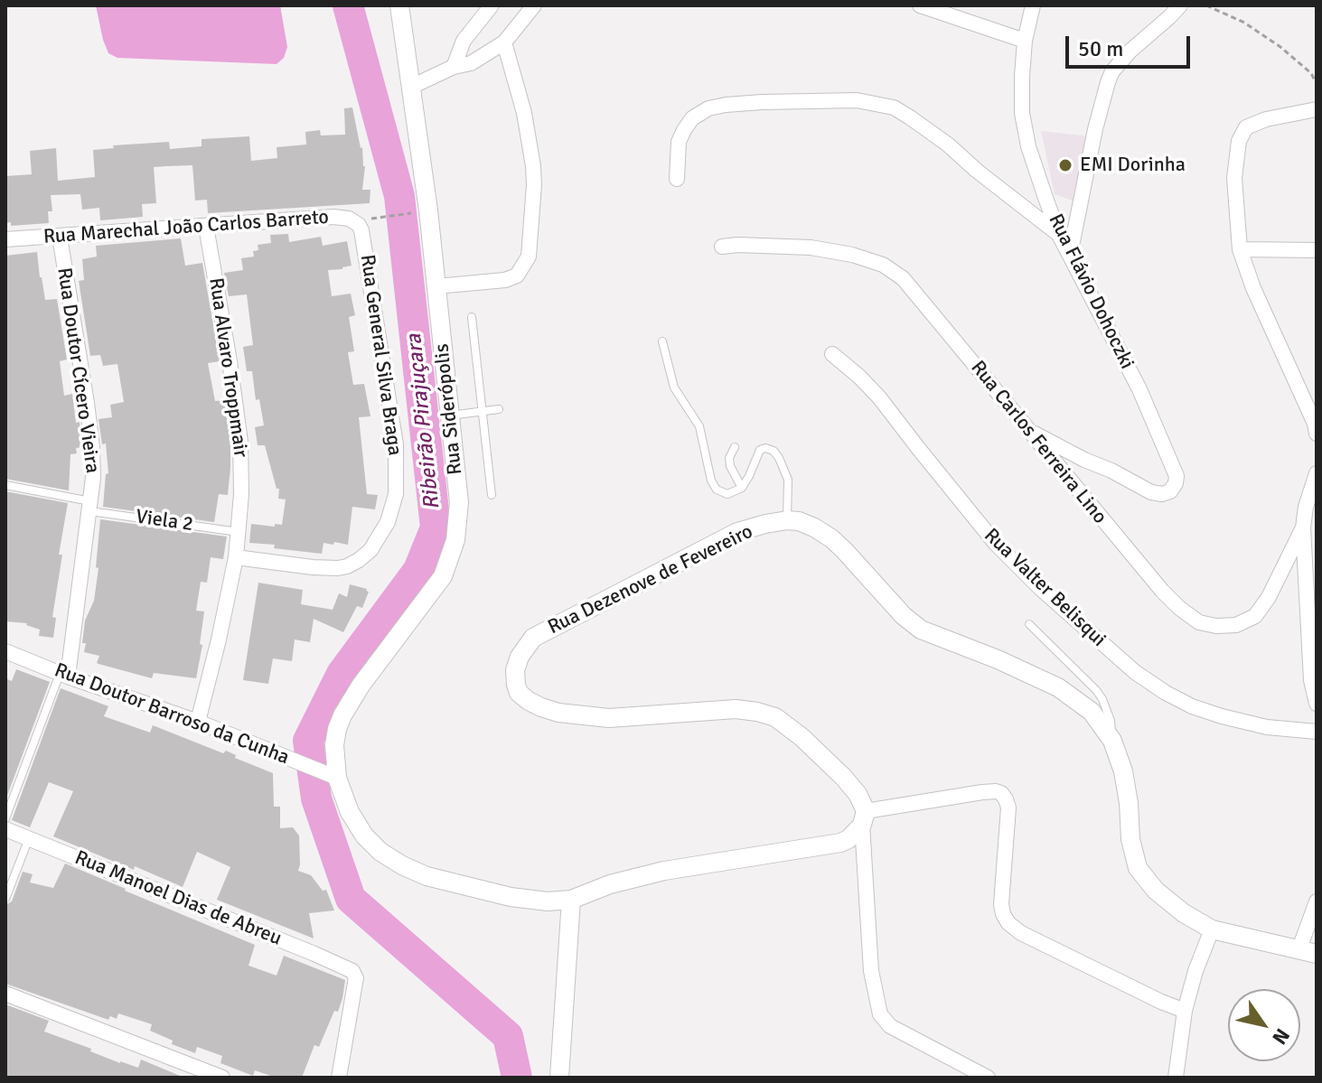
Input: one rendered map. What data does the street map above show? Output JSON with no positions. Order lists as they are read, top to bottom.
{
  "streets": {
    "street": [
      "Rua Marechal João Carlos Barreto",
      "Rua Flávio Dohoczki",
      "Rua General Silva Braga",
      "Rua Alvaro Troppmair",
      "Rua Doutor Cícero Vieira",
      "Rua Siderópolis",
      "Rua Carlos Ferreira Lino",
      "Rua Dezenove de Fevereiro",
      "Rua Valter Belisqui",
      "Rua Doutor Barroso da Cunha",
      "Rua Manoel Dias de Abreu"
    ],
    "lane": ["Viela 2"]
  },
  "crossings": [
    ["Rua Marechal João Carlos Barreto", "Rua General Silva Braga"],
    ["Rua Marechal João Carlos Barreto", "Rua Alvaro Troppmair"],
    ["Rua Marechal João Carlos Barreto", "Rua Doutor Cícero Vieira"],
    ["Rua Flávio Dohoczki", "Rua Carlos Ferreira Lino"],
    ["Rua General Silva Braga", "Rua Alvaro Troppmair"],
    ["Rua Alvaro Troppmair", "Viela 2"],
    ["Rua Alvaro Troppmair", "Rua Doutor Barroso da Cunha"],
    ["Rua Doutor Cícero Vieira", "Viela 2"],
    ["Rua Doutor Cícero Vieira", "Rua Doutor Barroso da Cunha"],
    ["Rua Siderópolis", "Rua Doutor Barroso da Cunha"]
  ],
  "water": ["Ribeirão Pirajuçara"],
  "places": ["EMI Dorinha"],
  "scale_bar": "50 m",
  "north": "bottom right"
}
